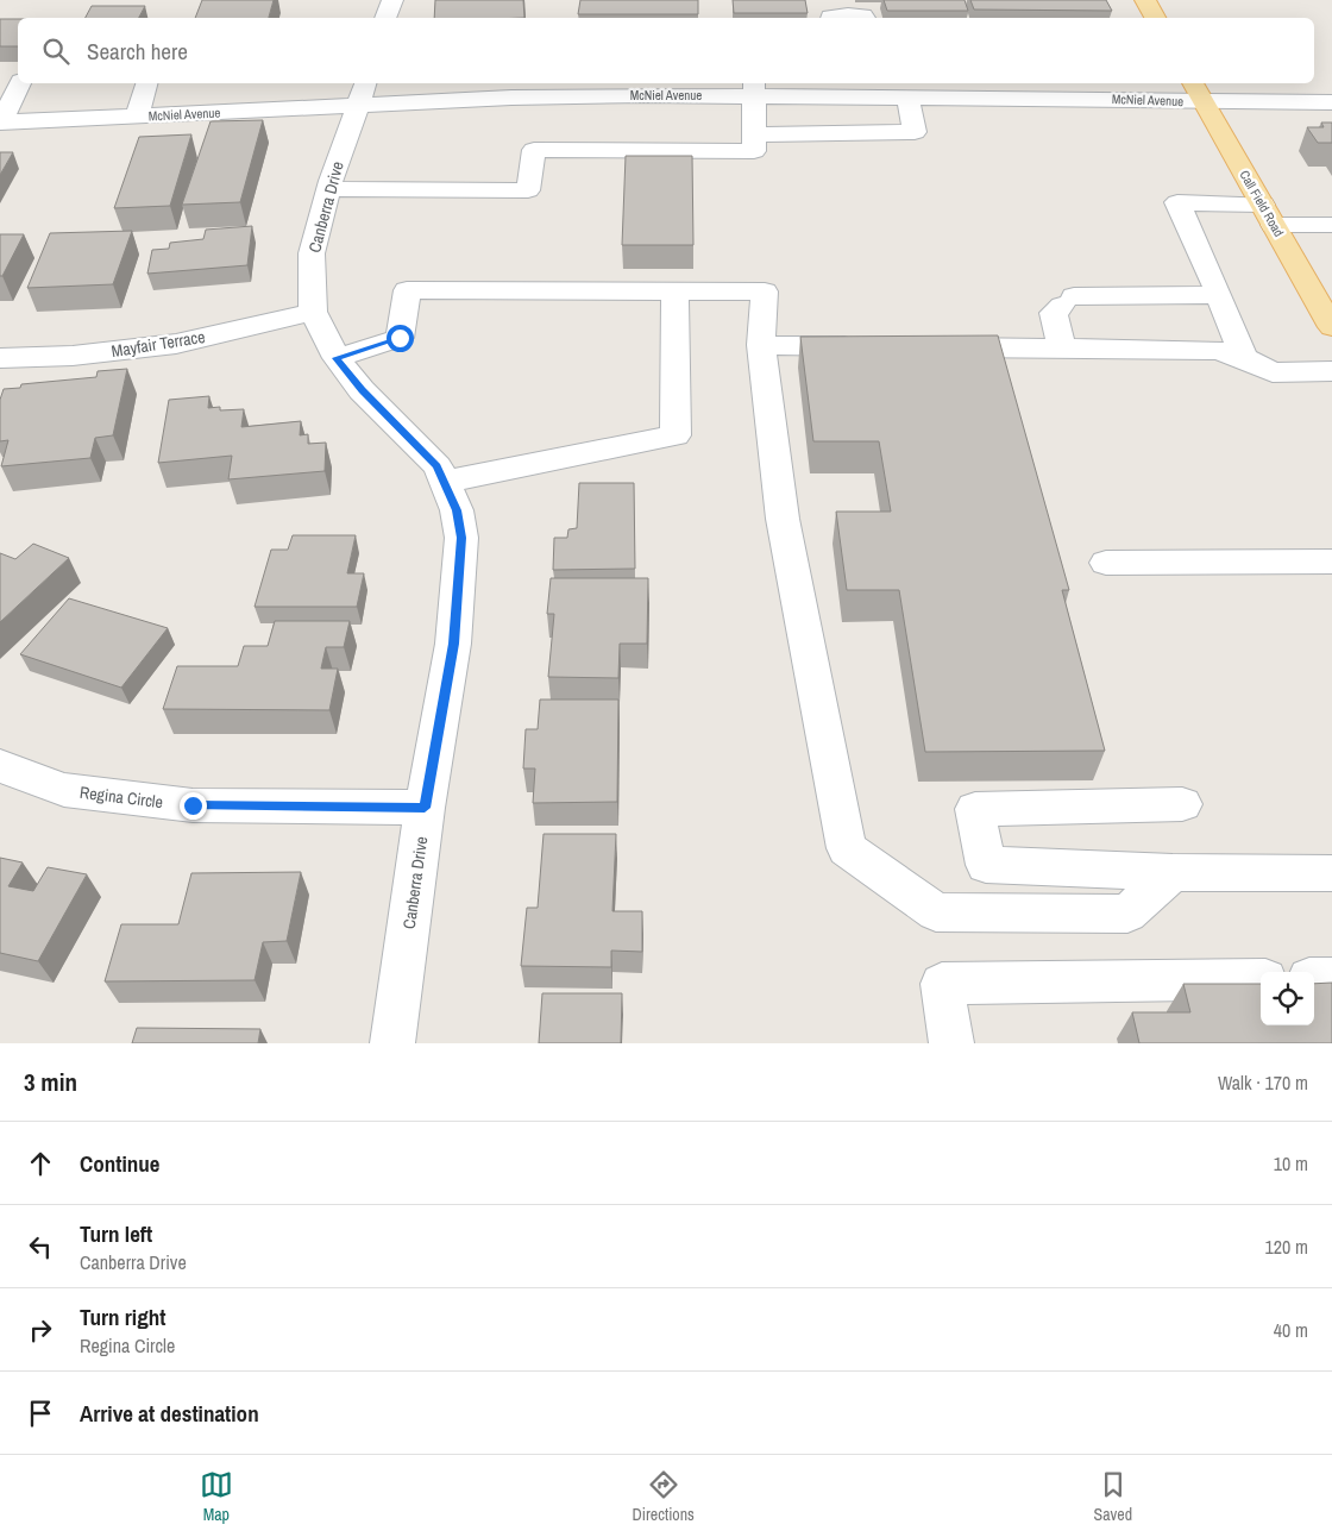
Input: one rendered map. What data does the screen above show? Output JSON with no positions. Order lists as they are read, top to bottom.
{
  "streets": {
    "main road": ["Call Field Road"],
    "street": [
      "McNiel Avenue",
      "Canberra Drive",
      "Mayfair Terrace",
      "Regina Circle"
    ]
  },
  "crossings": [
    ["McNiel Avenue", "Call Field Road"],
    ["McNiel Avenue", "Canberra Drive"],
    ["Canberra Drive", "Mayfair Terrace"],
    ["Canberra Drive", "Regina Circle"]
  ],
  "page": {
    "search": "Search here",
    "heading": ["3 min", "Walk · 170 m"],
    "list": [
      ["Continue", "10 m"],
      ["Turn left", "Canberra Drive", "120 m"],
      ["Turn right", "Regina Circle", "40 m"],
      "Arrive at destination"
    ],
    "nav": ["Map", "Directions", "Saved"]
  }
}
